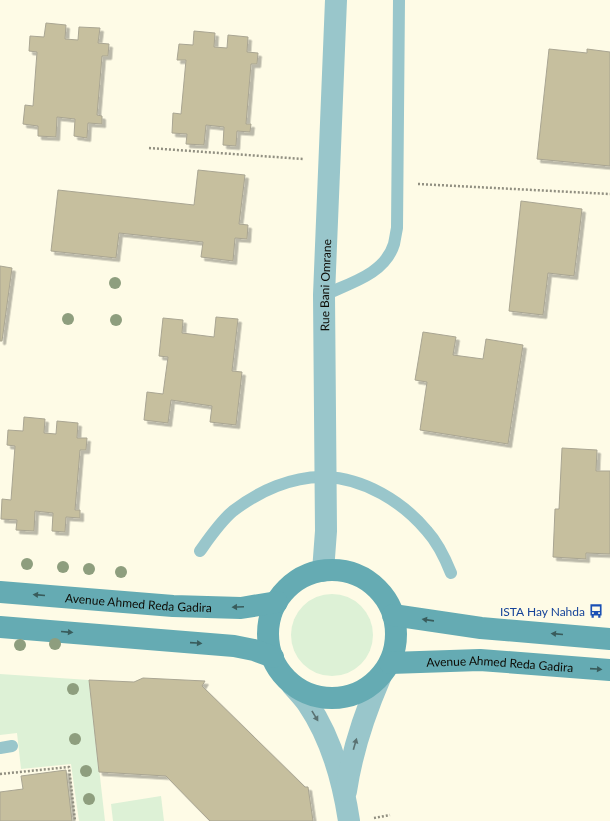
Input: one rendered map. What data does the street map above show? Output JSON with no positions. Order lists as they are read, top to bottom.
{
  "streets": {
    "main road": ["Avenue Ahmed Reda Gadira"],
    "street": ["Rue Bani Omrane"]
  },
  "crossings": [
    ["Rue Bani Omrane", "Avenue Ahmed Reda Gadira"]
  ],
  "places": {
    "bus stop": ["ISTA Hay Nahda"]
  }
}
